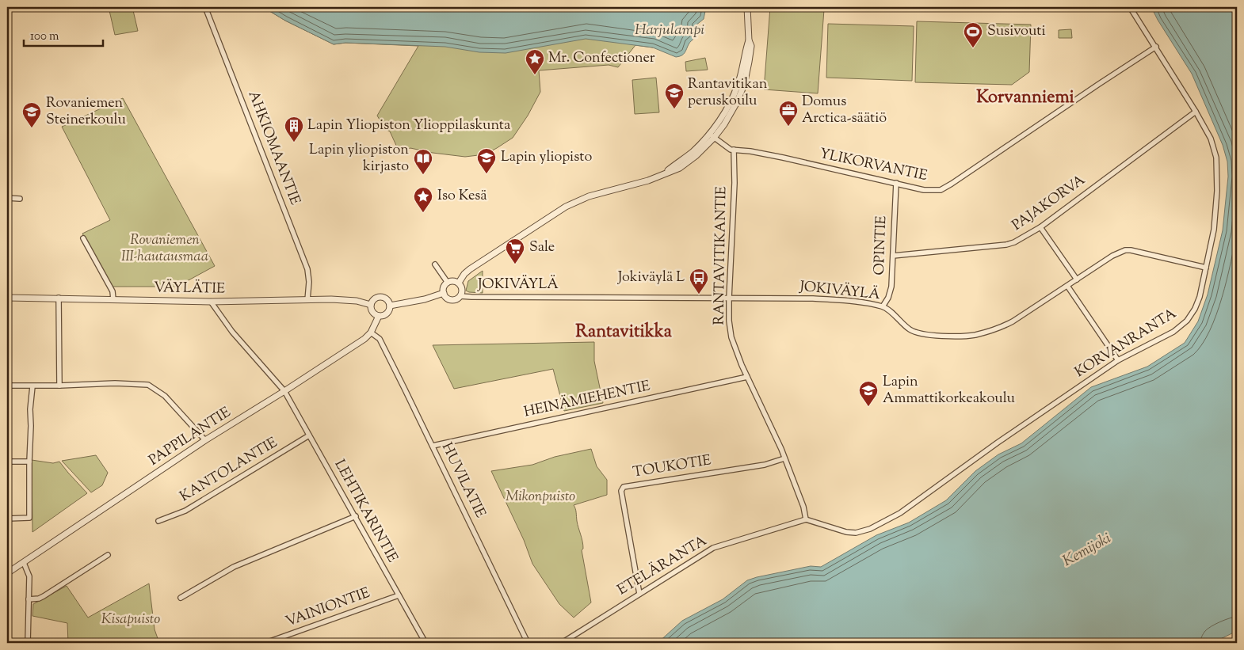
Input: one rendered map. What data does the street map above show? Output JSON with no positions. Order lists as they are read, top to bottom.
{
  "streets": {
    "street": [
      "AHKIOMAANTIE",
      "YLIKORVANTIE",
      "PAJAKORVA",
      "OPINTIE",
      "RANTAVITIKANTIE",
      "JOKIVÄYLÄ",
      "VÄYLÄTIE",
      "KORVANRANTA",
      "HEINÄMIEHENTIE",
      "PAPPILANTIE",
      "TOUKOTIE",
      "KANTOLANTIE",
      "HUVILATIE",
      "LEHTIKARINTIE",
      "ETELÄRANTA",
      "VAINIONTIE"
    ]
  },
  "crossings": [
    ["AHKIOMAANTIE", "VÄYLÄTIE"],
    ["YLIKORVANTIE", "OPINTIE"],
    ["YLIKORVANTIE", "RANTAVITIKANTIE"],
    ["YLIKORVANTIE", "KORVANRANTA"],
    ["PAJAKORVA", "OPINTIE"],
    ["PAJAKORVA", "KORVANRANTA"],
    ["OPINTIE", "JOKIVÄYLÄ"],
    ["RANTAVITIKANTIE", "JOKIVÄYLÄ"],
    ["RANTAVITIKANTIE", "KORVANRANTA"],
    ["RANTAVITIKANTIE", "HEINÄMIEHENTIE"],
    ["RANTAVITIKANTIE", "TOUKOTIE"],
    ["RANTAVITIKANTIE", "ETELÄRANTA"],
    ["JOKIVÄYLÄ", "KORVANRANTA"],
    ["VÄYLÄTIE", "PAPPILANTIE"],
    ["VÄYLÄTIE", "LEHTIKARINTIE"],
    ["KORVANRANTA", "ETELÄRANTA"],
    ["HEINÄMIEHENTIE", "HUVILATIE"],
    ["PAPPILANTIE", "HUVILATIE"],
    ["PAPPILANTIE", "LEHTIKARINTIE"],
    ["TOUKOTIE", "ETELÄRANTA"],
    ["KANTOLANTIE", "LEHTIKARINTIE"],
    ["LEHTIKARINTIE", "VAINIONTIE"]
  ],
  "districts": ["Korvanniemi", "Rantavitikka"],
  "water": ["Harjulampi", "Kemijoki"],
  "parks": ["Rovaniemen III-hautausmaa", "Mikonpuisto", "Kisapuisto"],
  "places": {
    "sports": ["Susivouti"],
    "place": ["Mr. Confectioner", "Iso Kesä"],
    "school or university": [
      "Rantavitikan peruskoulu",
      "Rovaniemen Steinerkoulu",
      "Lapin yliopisto",
      "Lapin Ammattikorkeakoulu"
    ],
    "office": ["Domus Arctica-säätiö"],
    "building": ["Lapin Yliopiston Ylioppilaskunta"],
    "library": ["Lapin yliopiston kirjasto"],
    "supermarket": ["Sale"],
    "bus stop": ["Jokiväylä L"]
  },
  "scale_bar": "100 m"
}
